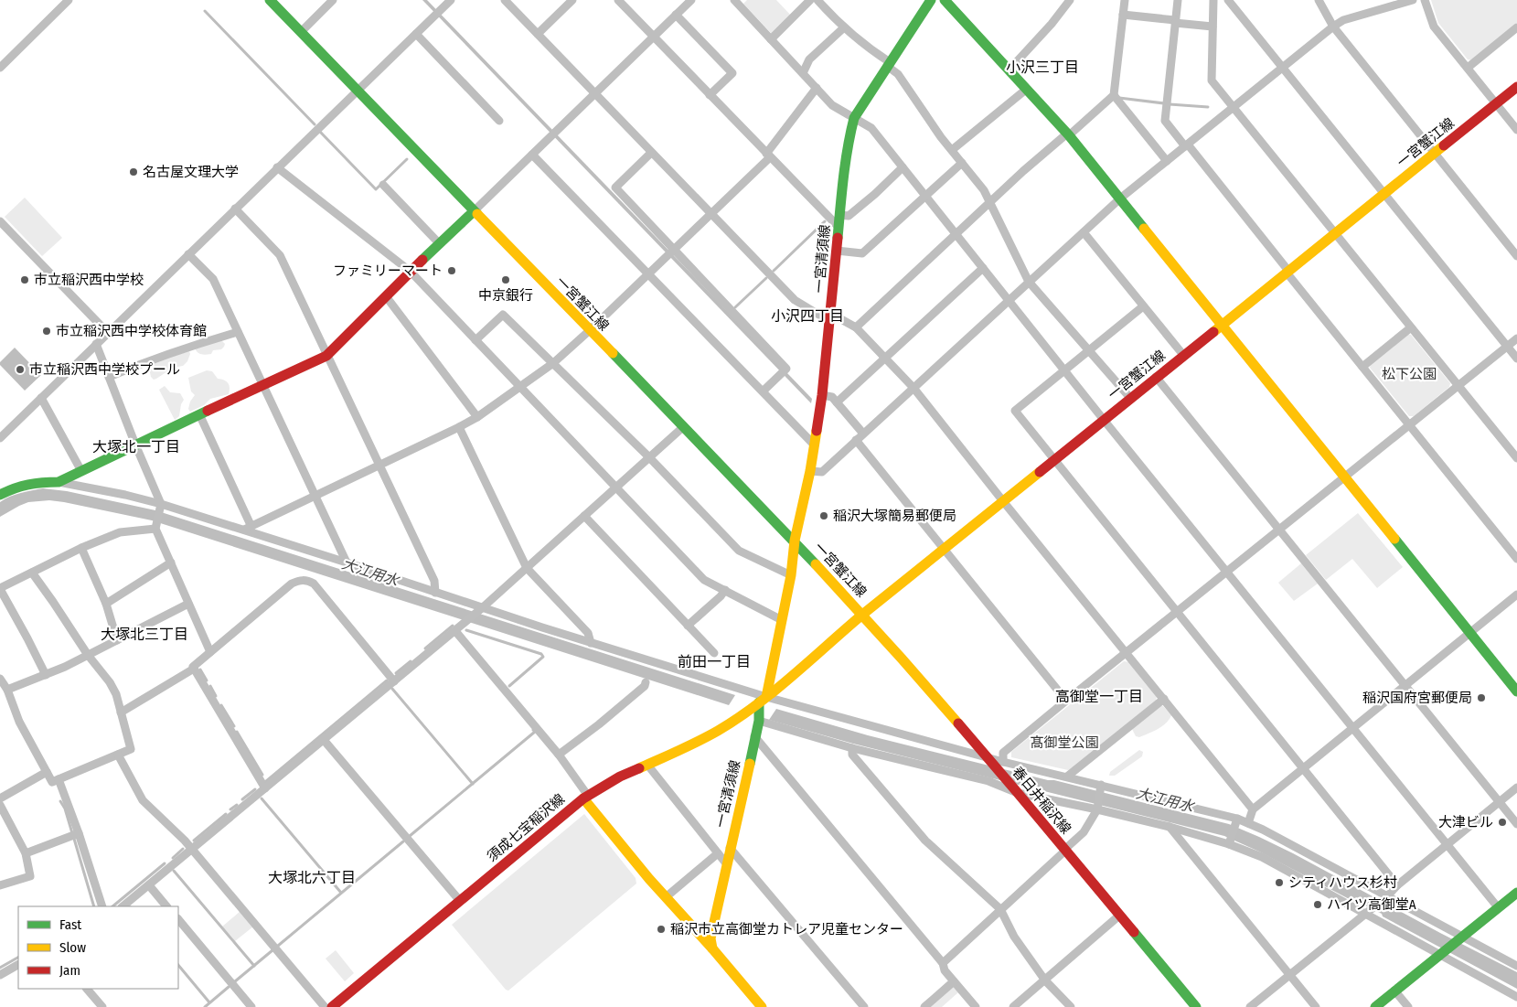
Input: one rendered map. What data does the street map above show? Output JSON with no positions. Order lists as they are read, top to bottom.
{
  "streets": {
    "main road": [
      "一宮蟹江線",
      "一宮清須線",
      "春日井稲沢線",
      "須成七宝稲沢線"
    ]
  },
  "crossings": [
    ["一宮蟹江線", "一宮清須線"],
    ["一宮蟹江線", "春日井稲沢線"],
    ["一宮清須線", "須成七宝稲沢線"]
  ],
  "districts": [
    "小沢三丁目",
    "小沢四丁目",
    "大塚北一丁目",
    "大塚北三丁目",
    "前田一丁目",
    "高御堂一丁目",
    "大塚北六丁目"
  ],
  "water": ["大江用水"],
  "parks": ["松下公園", "髙御堂公園"],
  "places": [
    "名古屋文理大学",
    "ファミリーマート",
    "市立稲沢西中学校",
    "中京銀行",
    "市立稲沢西中学校体育館",
    "市立稲沢西中学校プール",
    "稲沢大塚簡易郵便局",
    "稲沢国府宮郵便局",
    "大津ビル",
    "シティハウス杉村",
    "ハイツ高御堂A",
    "稲沢市立高御堂カトレア児童センター"
  ],
  "legend": ["Fast", "Slow", "Jam"]
}
